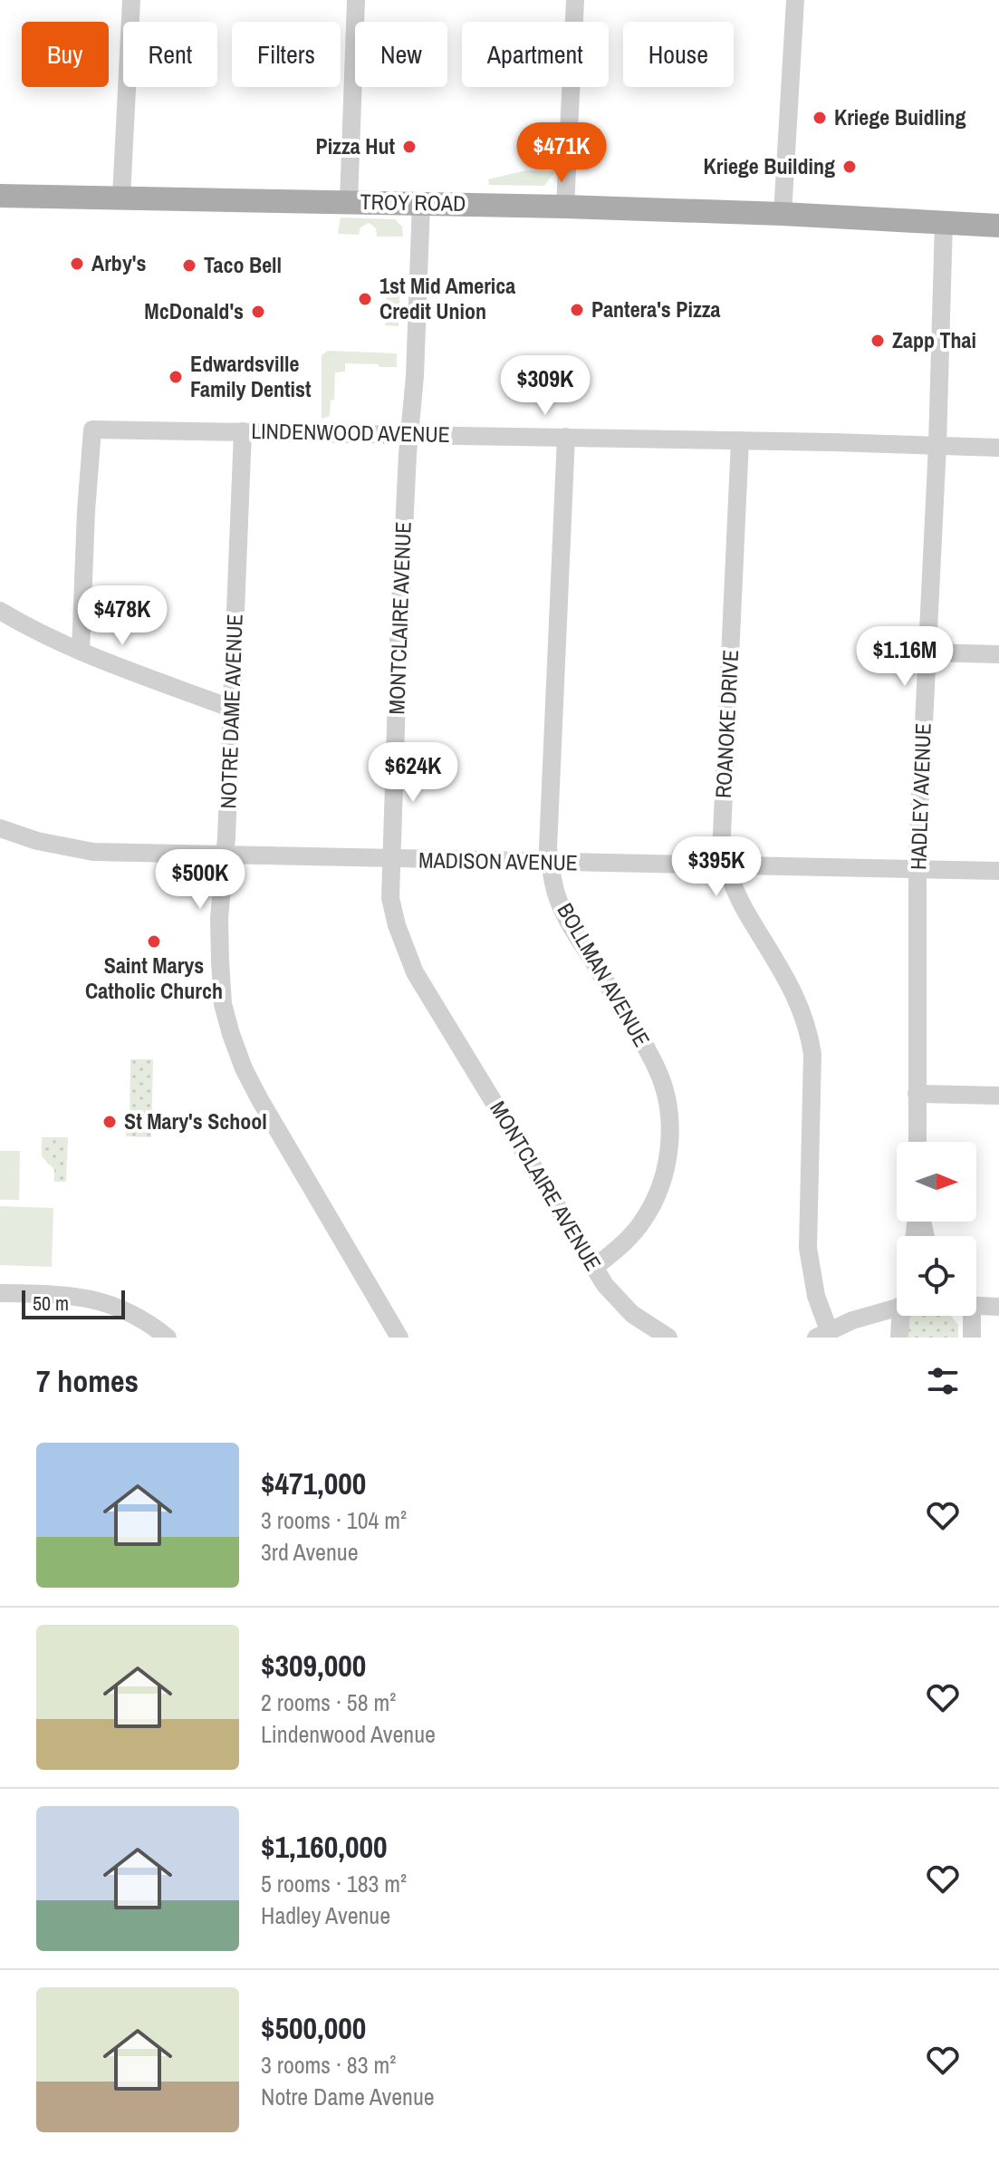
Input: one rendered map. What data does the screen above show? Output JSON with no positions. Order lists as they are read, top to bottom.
{
  "streets": {
    "main road": ["TROY ROAD"],
    "street": [
      "LINDENWOOD AVENUE",
      "MONTCLAIRE AVENUE",
      "NOTRE DAME AVENUE",
      "ROANOKE DRIVE",
      "HADLEY AVENUE",
      "MADISON AVENUE",
      "BOLLMAN AVENUE"
    ]
  },
  "crossings": [
    ["TROY ROAD", "MONTCLAIRE AVENUE"],
    ["TROY ROAD", "HADLEY AVENUE"],
    ["LINDENWOOD AVENUE", "MONTCLAIRE AVENUE"],
    ["LINDENWOOD AVENUE", "NOTRE DAME AVENUE"],
    ["LINDENWOOD AVENUE", "ROANOKE DRIVE"],
    ["LINDENWOOD AVENUE", "HADLEY AVENUE"],
    ["LINDENWOOD AVENUE", "BOLLMAN AVENUE"],
    ["MONTCLAIRE AVENUE", "MADISON AVENUE"],
    ["MONTCLAIRE AVENUE", "BOLLMAN AVENUE"],
    ["NOTRE DAME AVENUE", "MADISON AVENUE"],
    ["ROANOKE DRIVE", "MADISON AVENUE"],
    ["HADLEY AVENUE", "MADISON AVENUE"],
    ["MADISON AVENUE", "BOLLMAN AVENUE"]
  ],
  "places": [
    "Kriege Buidling",
    "Pizza Hut",
    "Kriege Building",
    "Arby's",
    "Taco Bell",
    "1st Mid America Credit Union",
    "Pantera's Pizza",
    "McDonald's",
    "Zapp Thai",
    "Edwardsville Family Dentist",
    "Saint Marys Catholic Church",
    "St Mary's School"
  ],
  "scale_bar": "50 m",
  "north": "right",
  "page": {
    "chip": [
      "Buy",
      "Rent",
      "Filters",
      "New",
      "Apartment",
      "House"
    ],
    "price": [
      "$471K",
      "$309K",
      "$478K",
      "$1.16M",
      "$624K",
      "$395K",
      "$500K"
    ],
    "scale": "50 m",
    "heading": "7 homes",
    "list": [
      {
        "name": "$471,000",
        "note": "3 rooms · 104 m² · 3rd Avenue"
      },
      {
        "name": "$309,000",
        "note": "2 rooms · 58 m² · Lindenwood Avenue"
      },
      {
        "name": "$1,160,000",
        "note": "5 rooms · 183 m² · Hadley Avenue"
      },
      {
        "name": "$500,000",
        "note": "3 rooms · 83 m² · Notre Dame Avenue"
      }
    ]
  }
}
